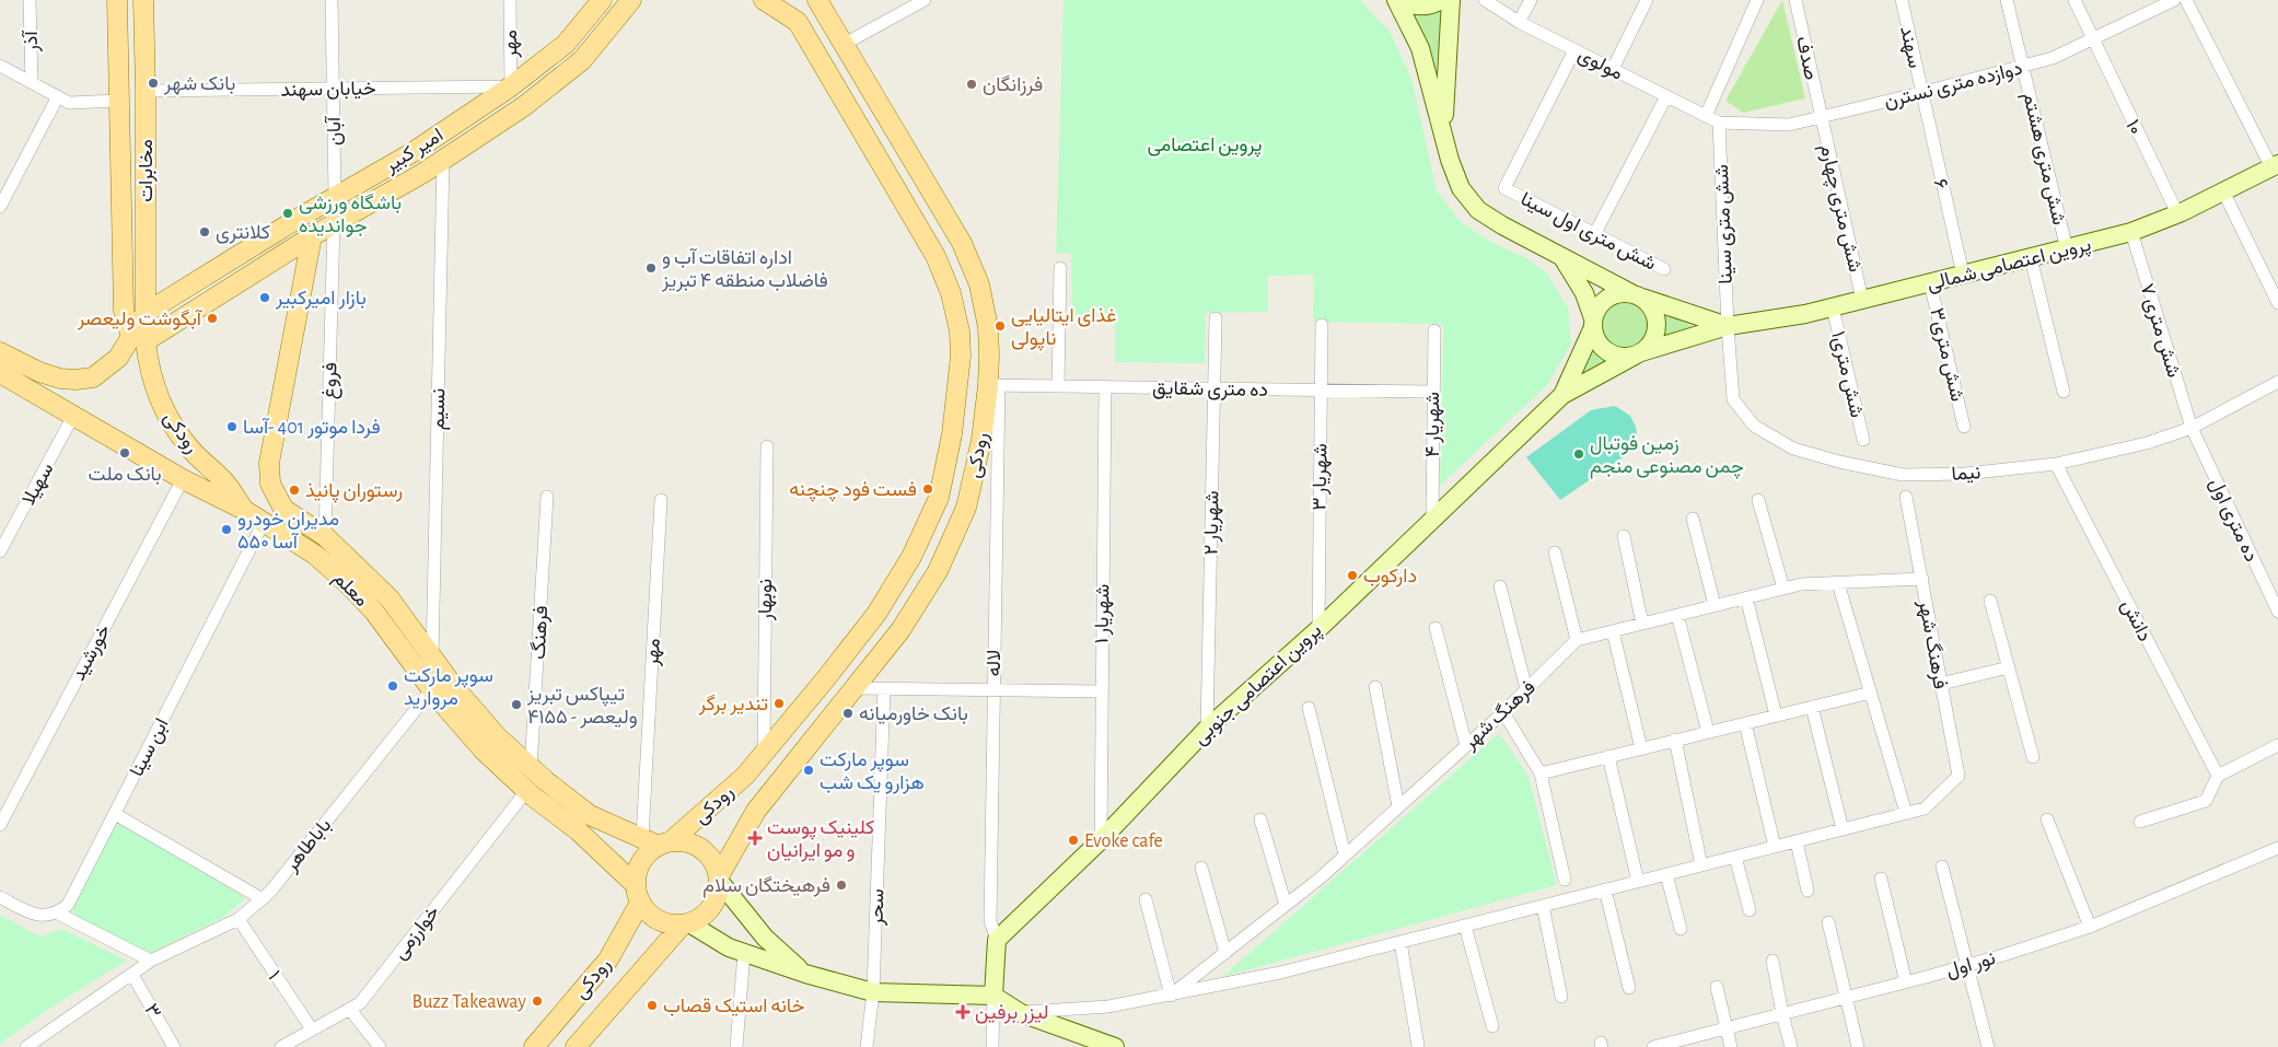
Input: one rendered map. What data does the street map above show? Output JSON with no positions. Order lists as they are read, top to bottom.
{
  "streets": {
    "main road": [
      "امیر کبیر",
      "مخابرات",
      "پروین اعتصامی شمالی",
      "رودکی",
      "رودکى",
      "معلم",
      "پروین اعتصامی جنوبی"
    ],
    "street": [
      "آذر",
      "مهر",
      "سهند",
      "صدف",
      "مولوی",
      "دوازده متری نسترن",
      "خیابان سهند",
      "۱۰",
      "آبان",
      "شش متری هشتم",
      "۶",
      "شش متری چهارم",
      "شش متری سینا",
      "شش متری اول سینا",
      "۷ شش متری",
      "شش متری۳",
      "شش متری۱",
      "فروغ",
      "ده متری شقایق",
      "نسیم",
      "شهریار ۴",
      "نیما",
      "شهریار ۳",
      "سهیلا",
      "ده متری اول",
      "شهریار ۲",
      "نوبهار",
      "شهریار ۱",
      "دانش",
      "فرهنگ",
      "فرهنگ شهر",
      "خورشید",
      "لاله",
      "ابن سینا",
      "باباطاهر",
      "سحر",
      "خوارزمی",
      "نور اول",
      "۱",
      "۳"
    ]
  },
  "crossings": [
    ["مهر", "خیابان سهند"],
    ["مهر", "امیر کبیر"],
    ["مهر", "رودکی"],
    ["مهر", "رودکى"],
    ["مهر", "معلم"],
    ["سهند", "دوازده متری نسترن"],
    ["سهند", "۶"],
    ["صدف", "دوازده متری نسترن"],
    ["صدف", "شش متری چهارم"],
    ["مولوی", "دوازده متری نسترن"],
    ["مولوی", "شش متری سینا"],
    ["مولوی", "شش متری اول سینا"],
    ["دوازده متری نسترن", "۱۰"],
    ["دوازده متری نسترن", "شش متری هشتم"],
    ["دوازده متری نسترن", "۶"],
    ["دوازده متری نسترن", "شش متری چهارم"],
    ["دوازده متری نسترن", "شش متری سینا"],
    ["خیابان سهند", "آبان"],
    ["خیابان سهند", "امیر کبیر"],
    ["خیابان سهند", "مخابرات"],
    ["۱۰", "پروین اعتصامی شمالی"],
    ["آبان", "امیر کبیر"],
    ["امیر کبیر", "مخابرات"],
    ["امیر کبیر", "فروغ"],
    ["امیر کبیر", "نسیم"],
    ["امیر کبیر", "رودکی"],
    ["امیر کبیر", "معلم"],
    ["شش متری هشتم", "پروین اعتصامی شمالی"],
    ["مخابرات", "رودکی"],
    ["۶", "پروین اعتصامی شمالی"],
    ["شش متری چهارم", "پروین اعتصامی شمالی"],
    ["شش متری سینا", "پروین اعتصامی شمالی"],
    ["شش متری سینا", "نیما"],
    ["پروین اعتصامی شمالی", "۷ شش متری"],
    ["پروین اعتصامی شمالی", "شش متری۳"],
    ["پروین اعتصامی شمالی", "شش متری۱"],
    ["پروین اعتصامی شمالی", "نیما"],
    ["پروین اعتصامی شمالی", "پروین اعتصامی جنوبی"],
    ["۷ شش متری", "نیما"],
    ["۷ شش متری", "ده متری اول"],
    ["فروغ", "معلم"],
    ["ده متری شقایق", "شهریار ۴"],
    ["ده متری شقایق", "رودکى"],
    ["ده متری شقایق", "شهریار ۳"],
    ["ده متری شقایق", "شهریار ۲"],
    ["ده متری شقایق", "شهریار ۱"],
    ["ده متری شقایق", "لاله"],
    ["نسیم", "معلم"],
    ["شهریار ۴", "پروین اعتصامی جنوبی"],
    ["رودکی", "رودکى"],
    ["رودکی", "معلم"],
    ["رودکى", "معلم"],
    ["رودکى", "نوبهار"],
    ["رودکى", "لاله"],
    ["نیما", "ده متری اول"],
    ["نیما", "دانش"],
    ["شهریار ۳", "پروین اعتصامی جنوبی"],
    ["سهیلا", "معلم"],
    ["شهریار ۲", "پروین اعتصامی جنوبی"],
    ["معلم", "فرهنگ"],
    ["معلم", "خورشید"],
    ["معلم", "ابن سینا"],
    ["معلم", "باباطاهر"],
    ["معلم", "خوارزمی"],
    ["شهریار ۱", "پروین اعتصامی جنوبی"],
    ["لاله", "پروین اعتصامی جنوبی"],
    ["باباطاهر", "۱"],
    ["باباطاهر", "۳"],
    ["خوارزمی", "۱"]
  ],
  "parks": ["پروین اعتصامى"],
  "places": {
    "other": [
      "بانک شهر",
      "فرزانگان",
      "باشگاه ورزشی جواندیده",
      "کلانتری",
      "اداره اتفاقات آب و فاضلاب منطقه ۴ تبریز",
      "بازار امیرکبیر",
      "آبگوشت ولیعصر",
      "غذای ایتالیایی ناپولی",
      "فردا موتور 401 -آسا",
      "بانک ملت",
      "زمین فوتبال چمن مصنوعی منجم",
      "فست فود چنچنه",
      "رستوران پانیذ",
      "مدیران خودرو ۵۵۰ آسا",
      "دارکوب",
      "سوپر مارکت مروارید",
      "تندیر برگر",
      "تیپاکس تبریز ولیعصر - ۴۱۵۵",
      "بانک خاورمیانه",
      "سوپر مارکت هزارو یک شب",
      "Evoke cafe",
      "فرهیختگان سلام",
      "Buzz Takeaway",
      "خانه استیک قصاب"
    ],
    "health": ["کلینیک پوست و مو ایرانیان", "لیزر برفین"]
  }
}
